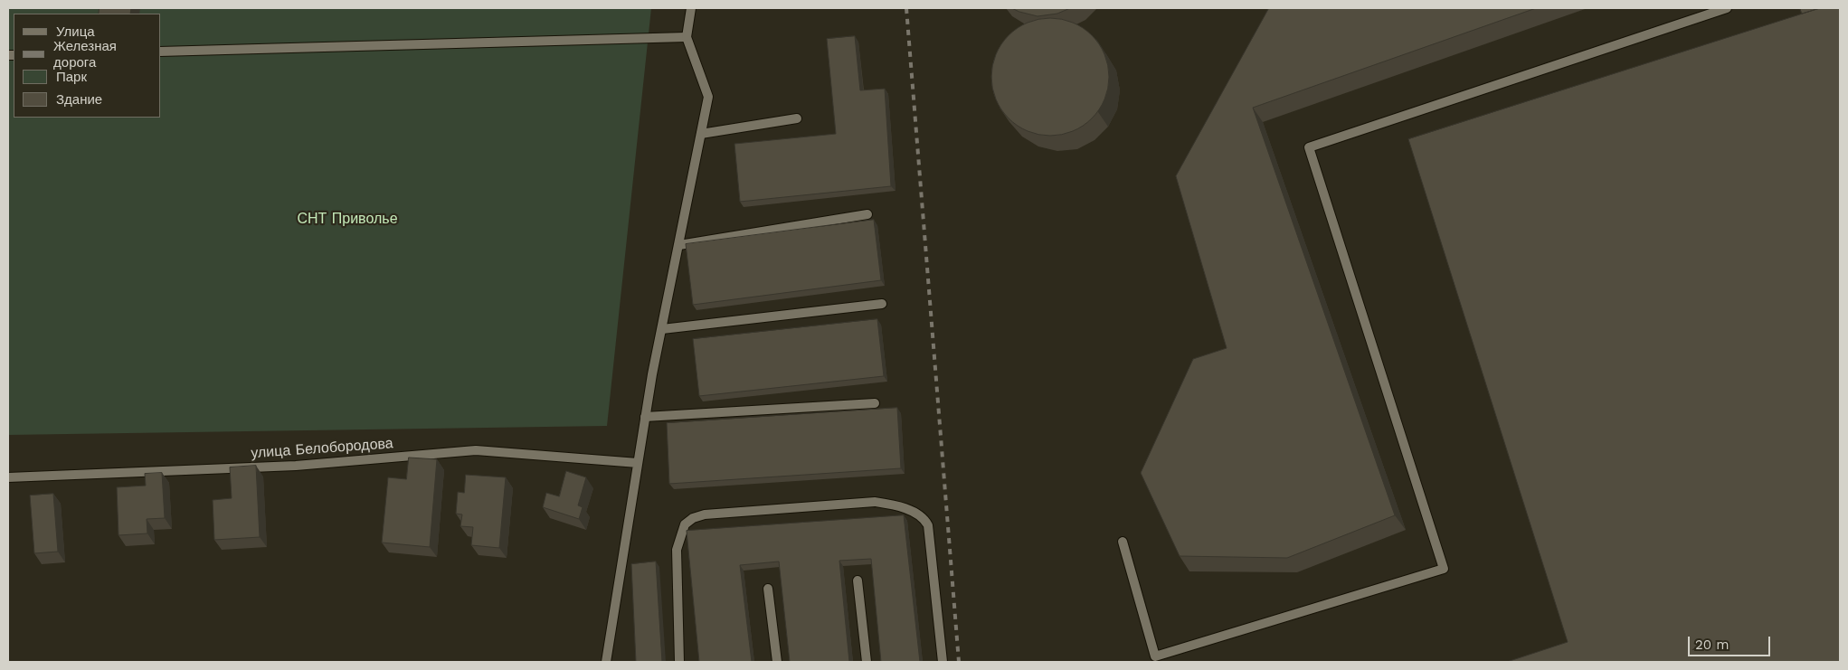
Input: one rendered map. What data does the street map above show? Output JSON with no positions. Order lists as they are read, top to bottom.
{
  "streets": {
    "street": ["улица Белобородова"]
  },
  "parks": ["СНТ Приволье"],
  "legend": [
    "Улица",
    "Железная дорога",
    "Парк",
    "Здание"
  ],
  "scale_bar": "20 m"
}
